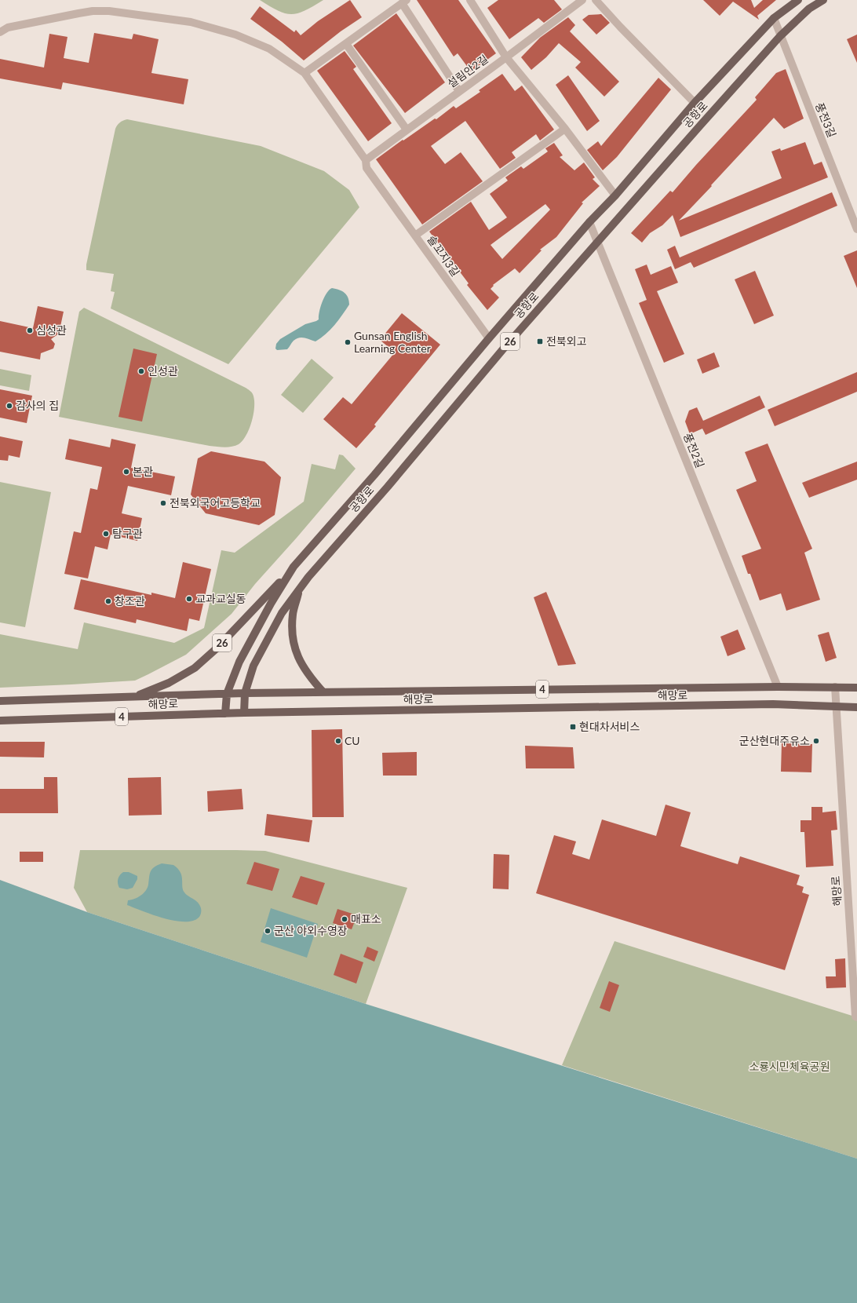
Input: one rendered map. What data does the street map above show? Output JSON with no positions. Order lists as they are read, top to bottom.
{
  "streets": {
    "main road": [
      "공항로",
      "26",
      "4",
      "해망로"
    ],
    "street": [
      "설림안2길",
      "풍전3길",
      "솔꼬지3길",
      "풍전2길"
    ]
  },
  "crossings": [
    ["설림안2길", "솔꼬지3길"],
    ["공항로", "풍전3길"],
    ["공항로", "솔꼬지3길"],
    ["공항로", "26"],
    ["공항로", "풍전2길"],
    ["공항로", "해망로"],
    ["26", "해망로"],
    ["풍전2길", "해망로"]
  ],
  "parks": ["소룡시민체육공원"],
  "places": {
    "other": [
      "심성관",
      "Gunsan English Learning Center",
      "인성관",
      "감사의 집",
      "본관",
      "전북외국어고등학교",
      "탐구관",
      "교과교실동",
      "창조관",
      "CU",
      "군산현대주유소",
      "매표소",
      "군산 야외수영장"
    ],
    "transit": ["전북외고", "현대차서비스"]
  }
}
